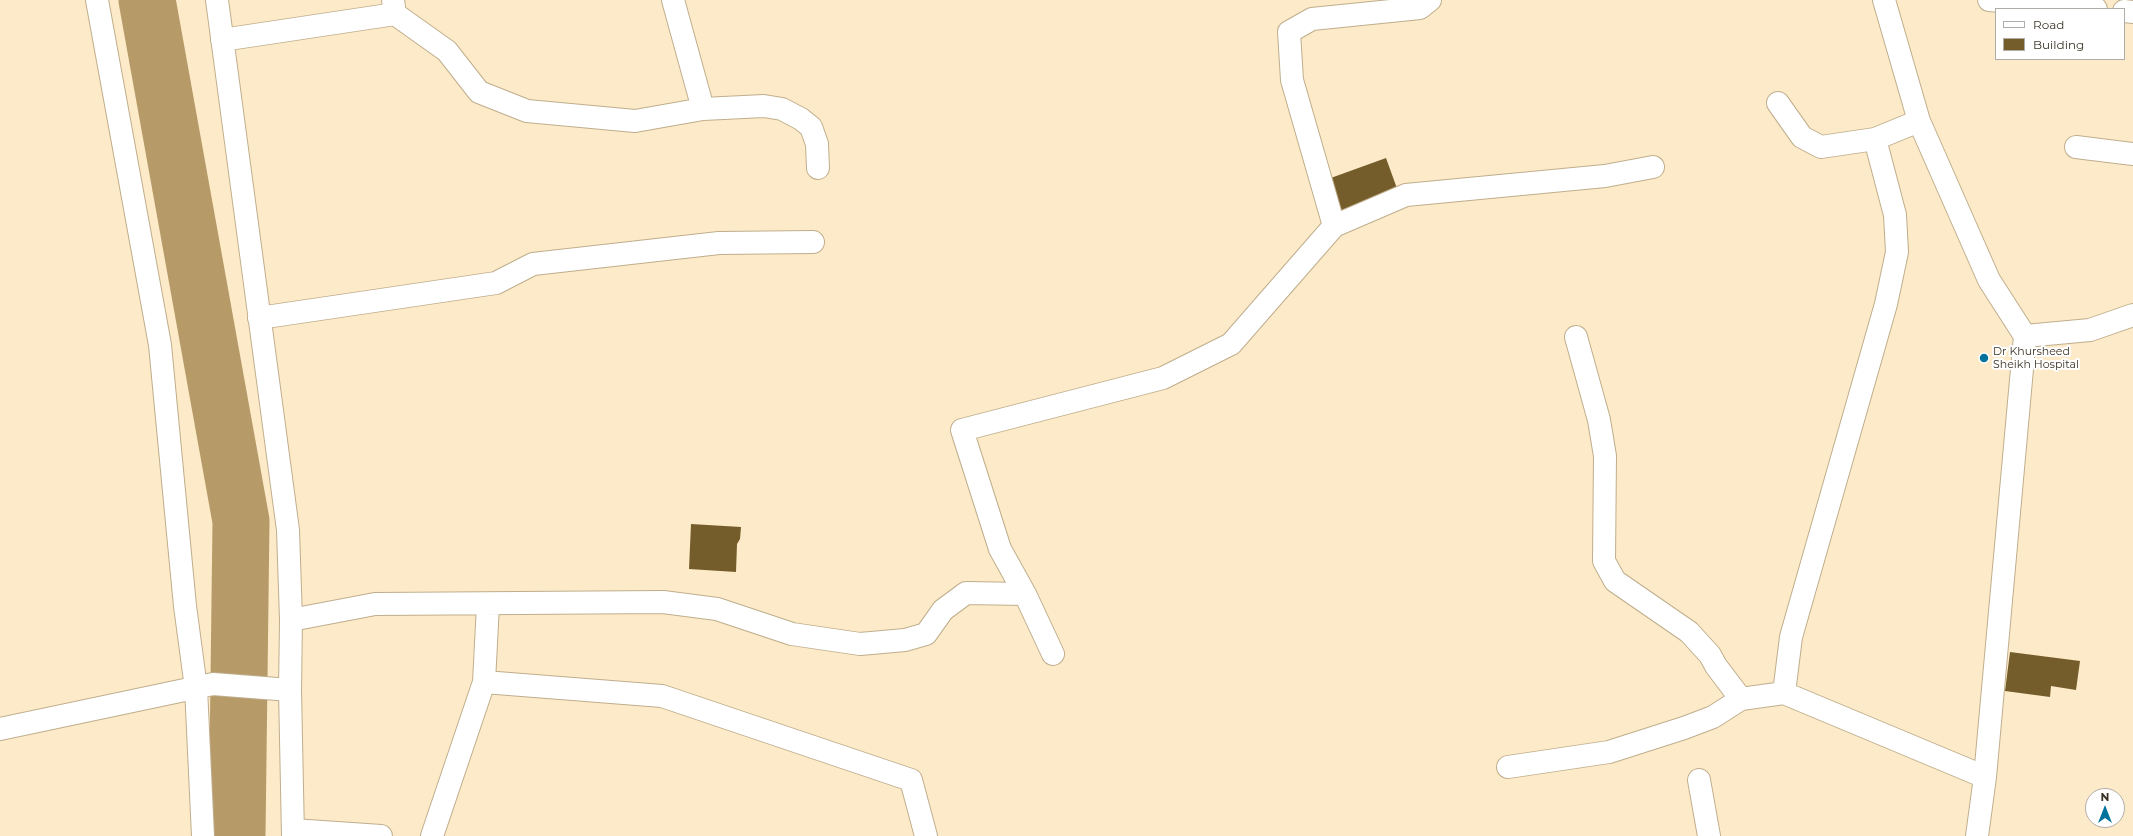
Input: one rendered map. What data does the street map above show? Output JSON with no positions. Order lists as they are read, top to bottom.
{
  "places": ["Dr Khursheed Sheikh Hospital"],
  "legend": ["Road", "Building"],
  "north": "top"
}
